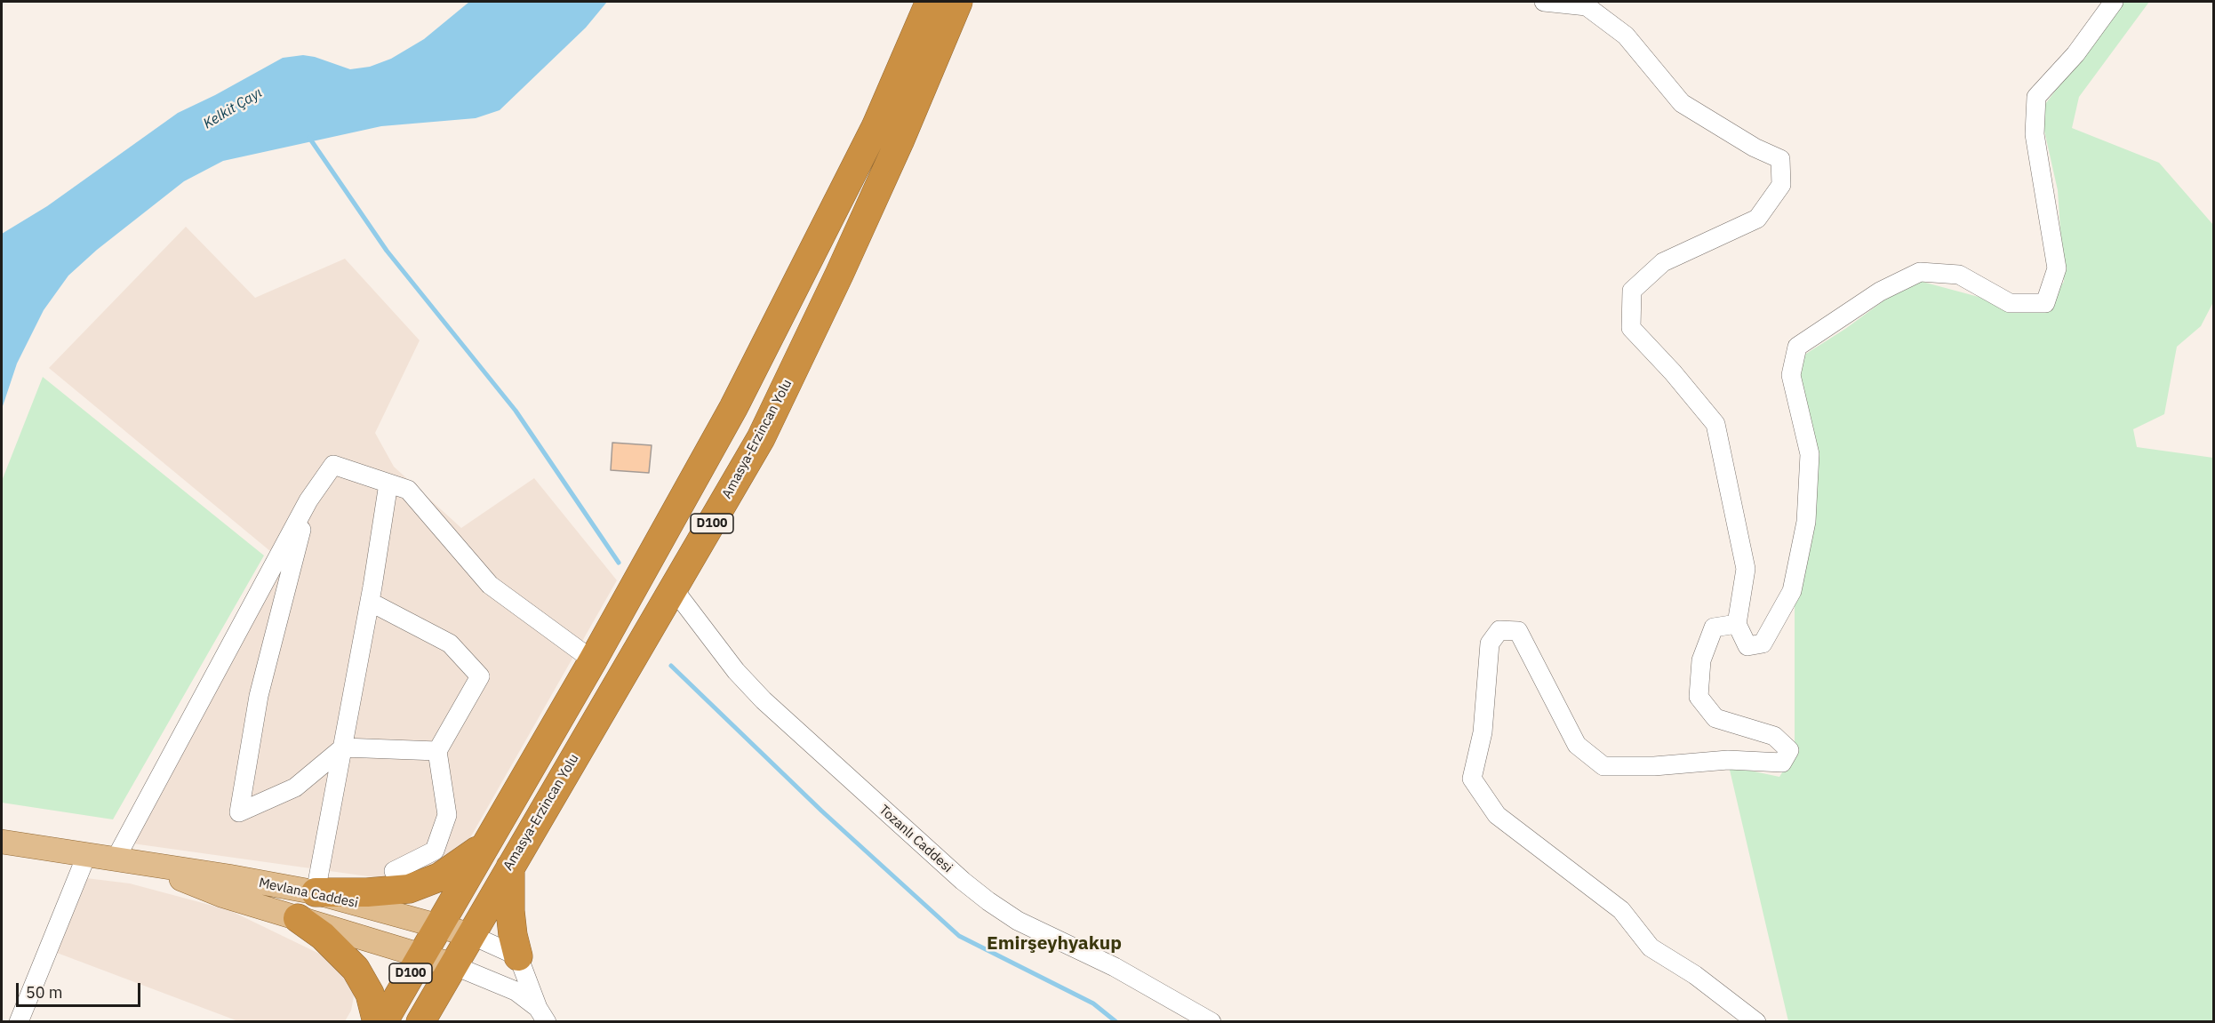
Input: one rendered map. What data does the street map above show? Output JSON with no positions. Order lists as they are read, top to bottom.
{
  "streets": {
    "highway": ["Amasya-Erzincan Yolu", "D100"],
    "main road": ["Mevlana Caddesi"],
    "street": ["Tozanlı Caddesi"]
  },
  "crossings": [
    ["Amasya-Erzincan Yolu", "Tozanlı Caddesi"],
    ["Amasya-Erzincan Yolu", "Mevlana Caddesi"],
    ["D100", "Mevlana Caddesi"]
  ],
  "districts": ["Emirşeyhyakup"],
  "water": ["Kelkit Çayı"],
  "scale_bar": "50 m"
}
